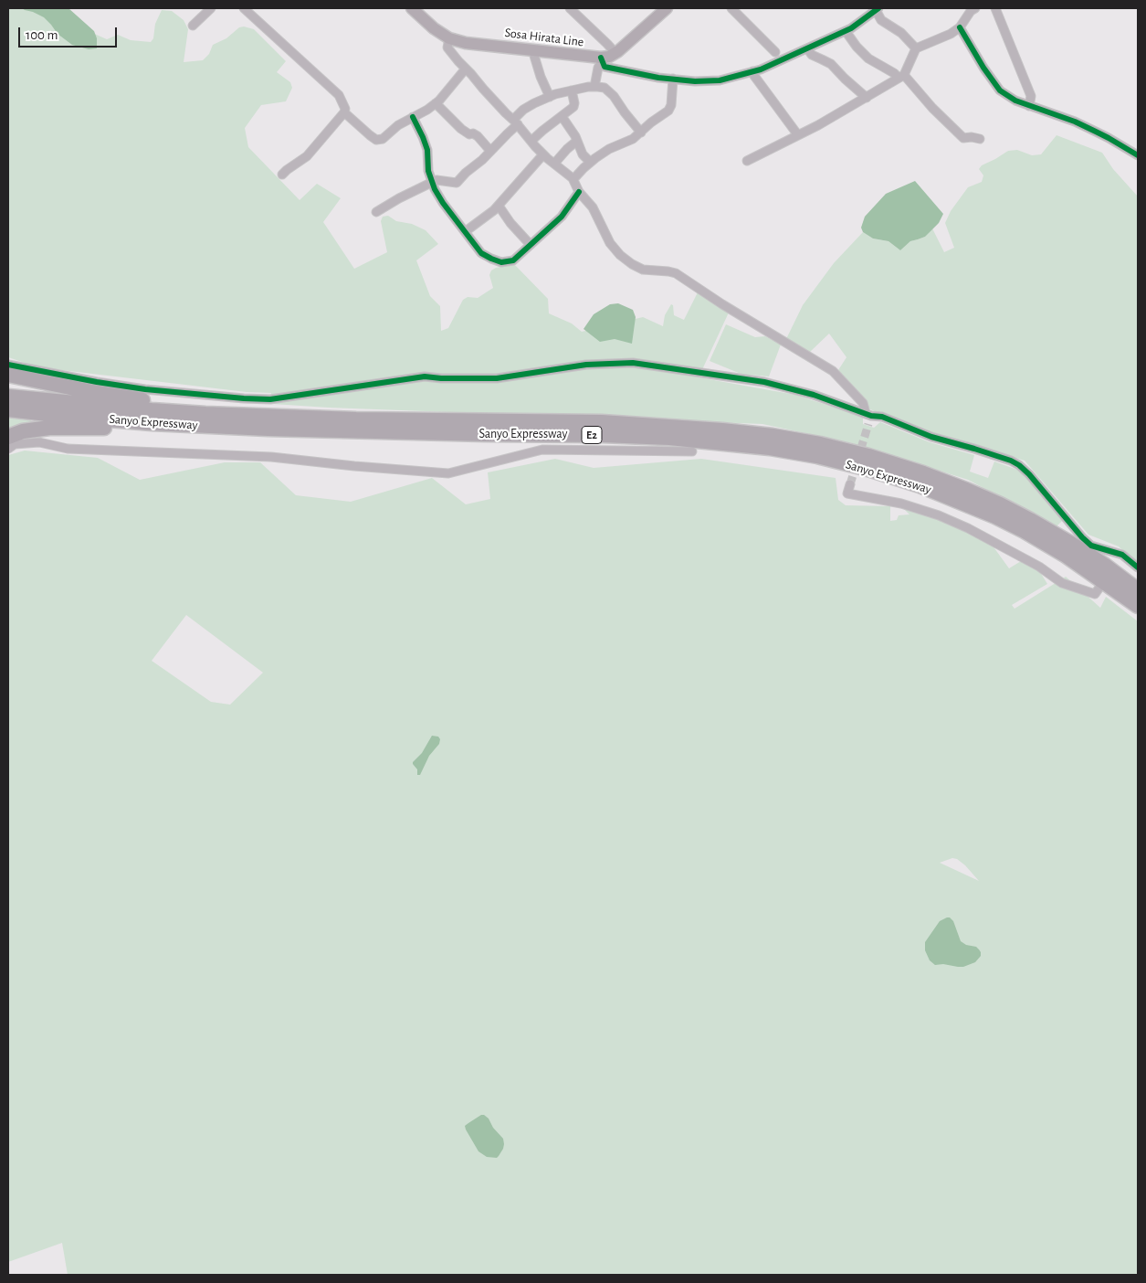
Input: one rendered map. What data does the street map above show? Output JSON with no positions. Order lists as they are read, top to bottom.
{
  "streets": {
    "highway": ["Sanyo Expressway", "E2"],
    "main road": ["Sosa Hirata Line"]
  },
  "scale_bar": "100 m"
}
